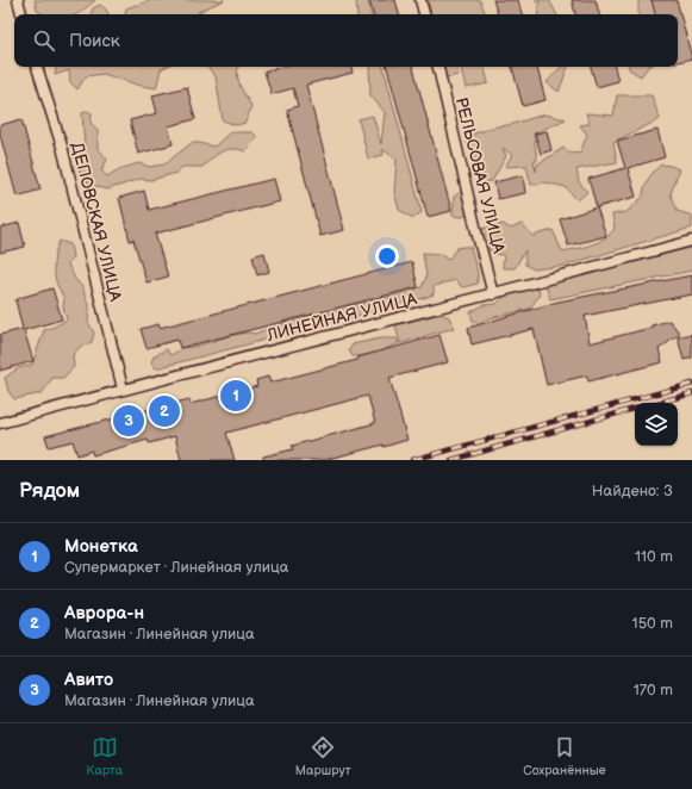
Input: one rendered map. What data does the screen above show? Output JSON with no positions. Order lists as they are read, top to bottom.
{
  "streets": {
    "street": ["РЕЛЬСОВАЯ УЛИЦА", "ДЕПОВСКАЯ УЛИЦА", "ЛИНЕЙНАЯ УЛИЦА"]
  },
  "crossings": [
    ["РЕЛЬСОВАЯ УЛИЦА", "ЛИНЕЙНАЯ УЛИЦА"],
    ["ДЕПОВСКАЯ УЛИЦА", "ЛИНЕЙНАЯ УЛИЦА"]
  ],
  "page": {
    "search": "Поиск",
    "pins": ["1", "2", "3"],
    "heading": ["Рядом", "Найдено: 3"],
    "list": [
      {
        "mark": "1",
        "name": "Монетка",
        "note": "Супермаркет · Линейная улица",
        "value": "110 m"
      },
      {
        "mark": "2",
        "name": "Аврора-н",
        "note": "Магазин · Линейная улица",
        "value": "150 m"
      },
      {
        "mark": "3",
        "name": "Авито",
        "note": "Магазин · Линейная улица",
        "value": "170 m"
      }
    ],
    "nav": ["Карта", "Маршрут", "Сохранённые"]
  }
}
